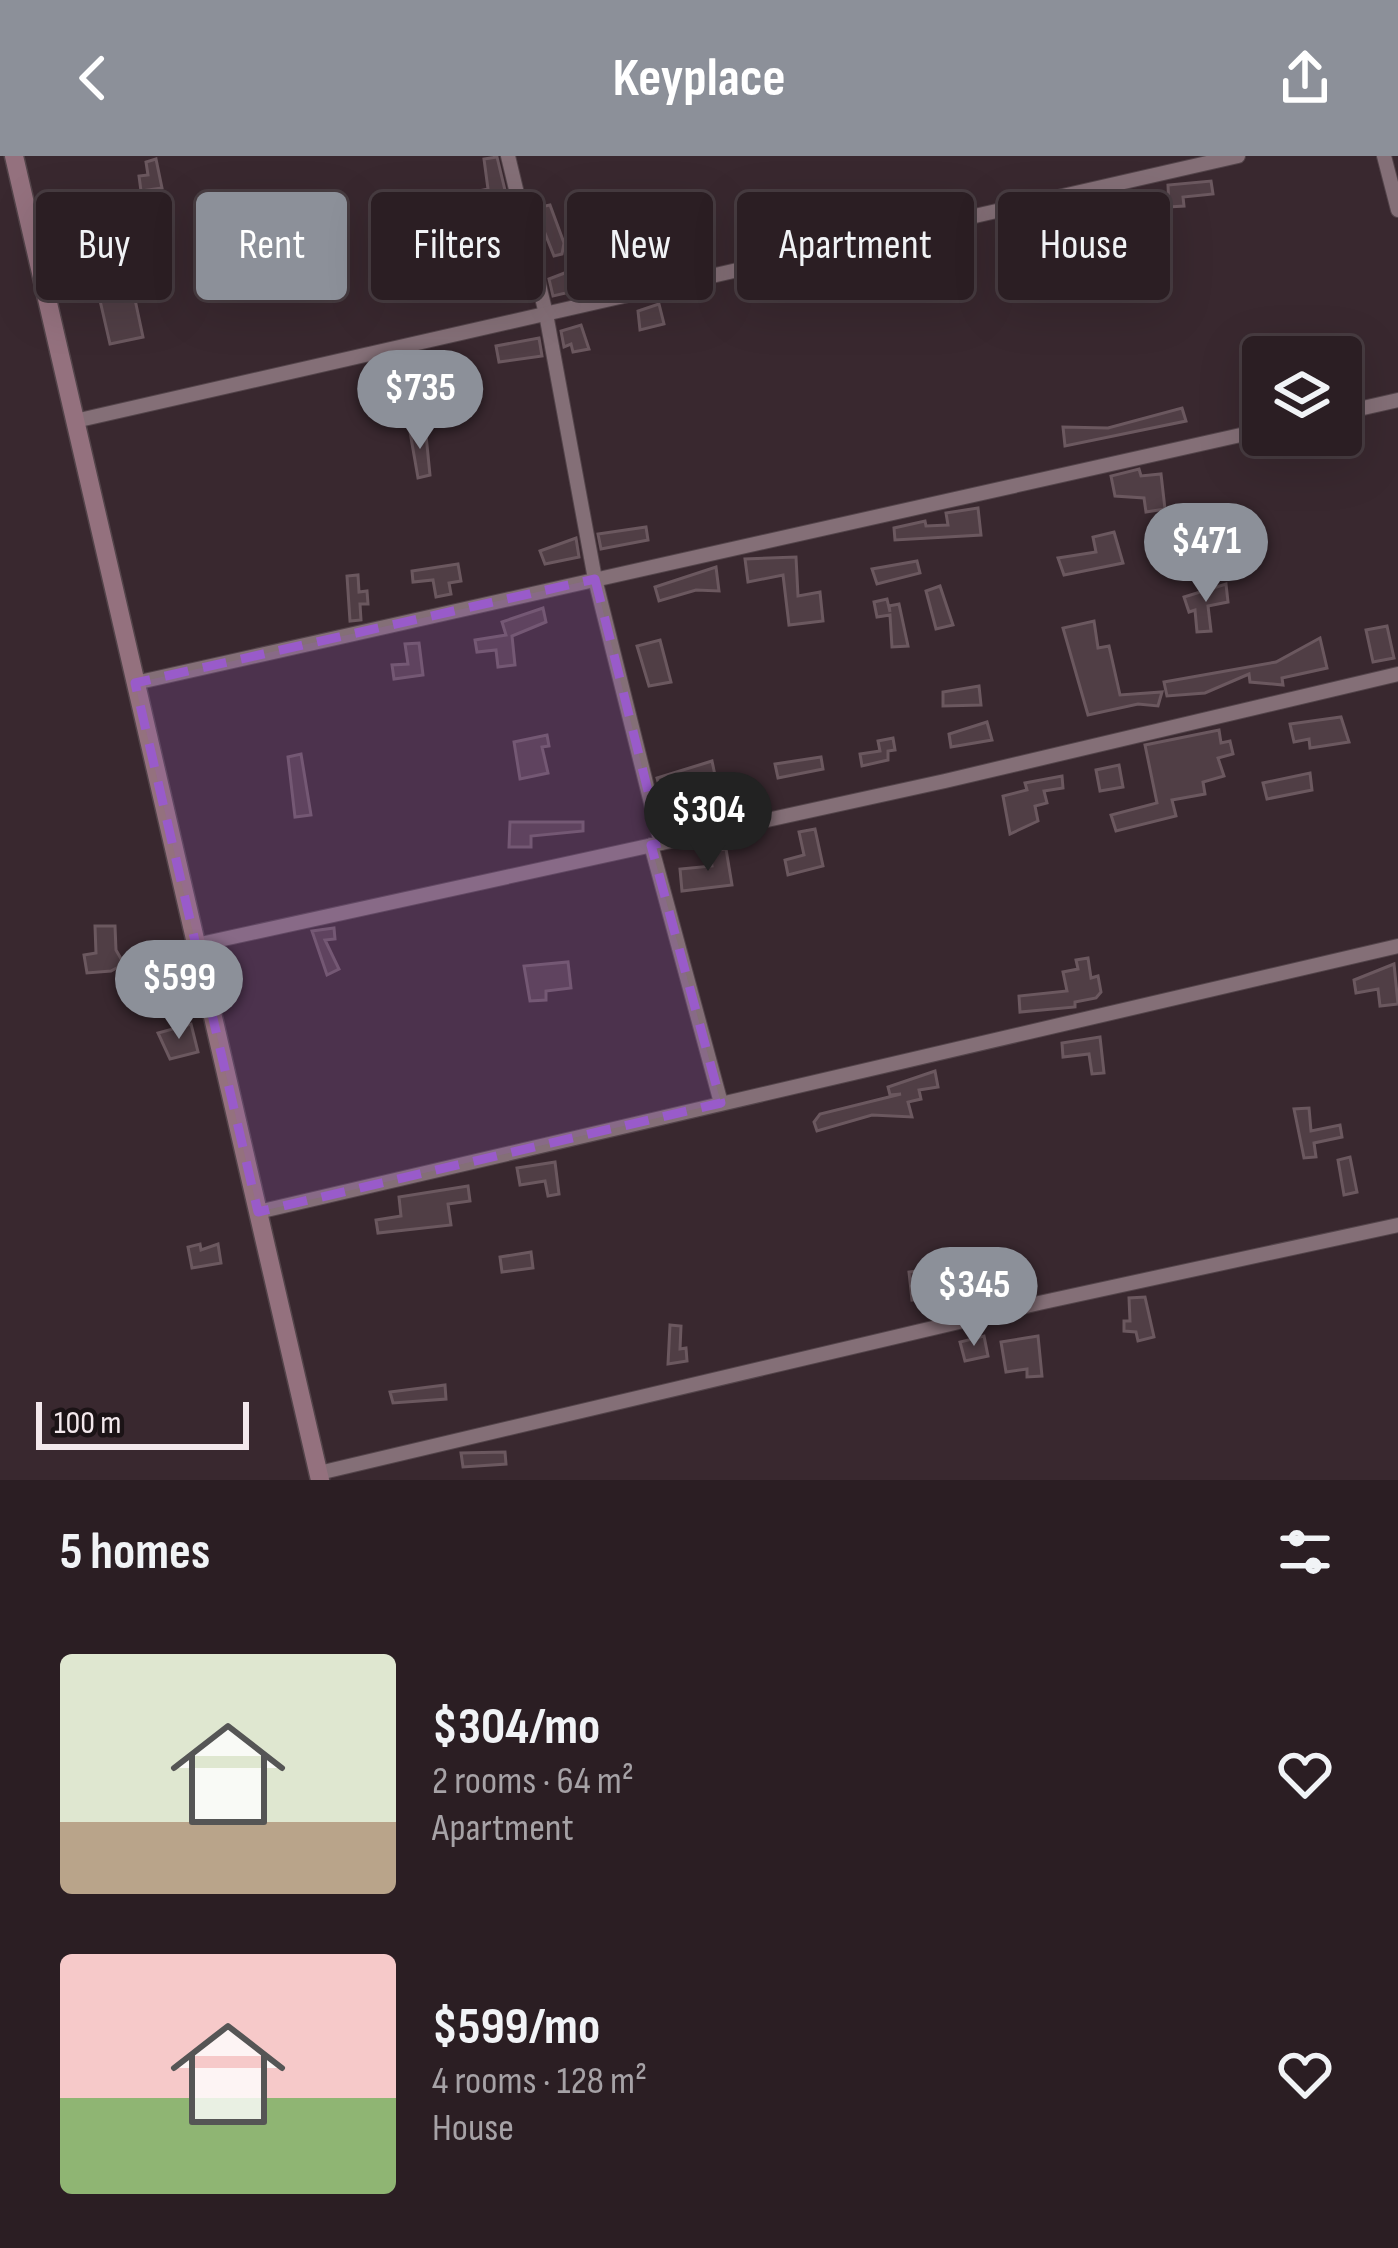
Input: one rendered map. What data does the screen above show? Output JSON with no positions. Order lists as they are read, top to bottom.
{
  "scale_bar": "100 m",
  "page": {
    "header": "Keyplace",
    "chip": [
      "Buy",
      "Rent",
      "Filters",
      "New",
      "Apartment",
      "House"
    ],
    "price": [
      "$735",
      "$471",
      "$304",
      "$599",
      "$345"
    ],
    "scale": "100 m",
    "heading": "5 homes",
    "list": [
      {
        "name": "$304/mo",
        "note": "2 rooms · 64 m² · Apartment"
      },
      {
        "name": "$599/mo",
        "note": "4 rooms · 128 m² · House"
      }
    ]
  }
}
